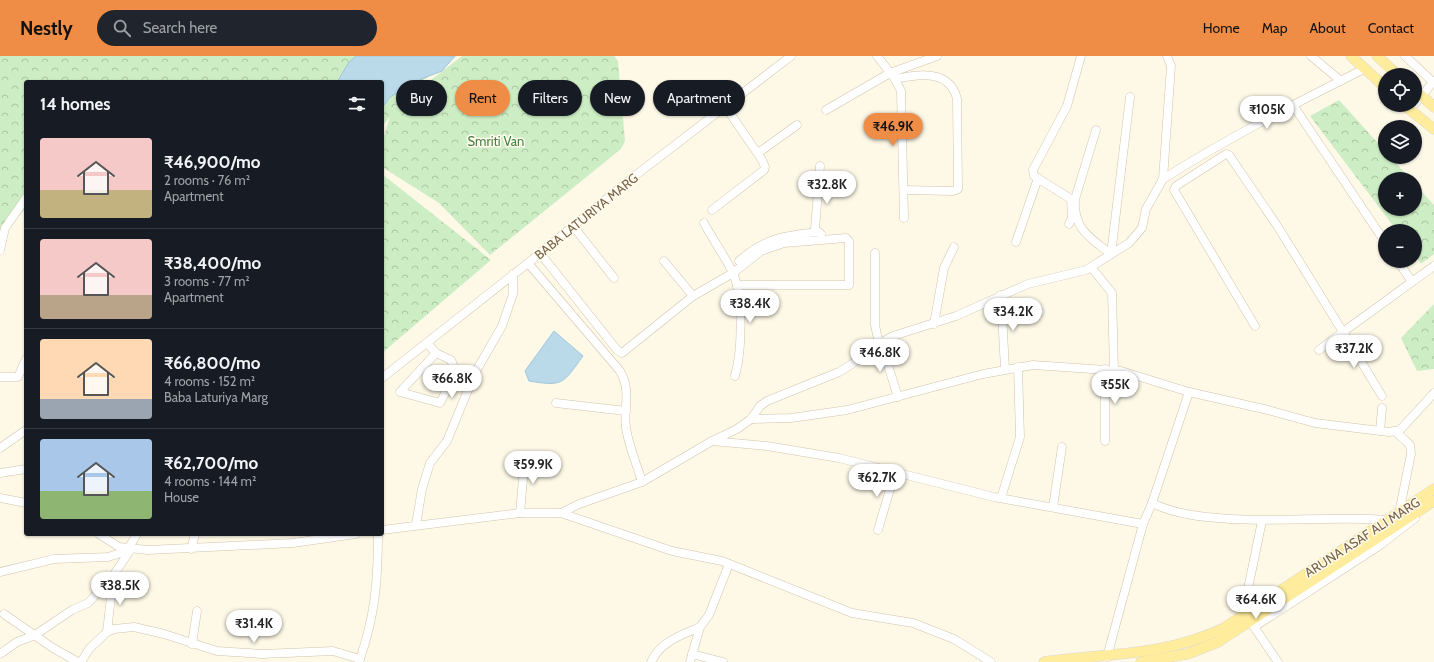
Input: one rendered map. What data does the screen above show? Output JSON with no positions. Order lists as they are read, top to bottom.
{
  "streets": {
    "main road": ["ARUNA ASAF ALI MARG"],
    "street": ["BABA LATURIYA MARG"]
  },
  "parks": ["Smriti Van"],
  "page": {
    "header": "Nestly",
    "search": "Search here",
    "nav": [
      "Home",
      "Map",
      "About",
      "Contact"
    ],
    "map_buttons": ["+", "−"],
    "chip": [
      "Buy",
      "Rent",
      "Filters",
      "New",
      "Apartment"
    ],
    "heading": "14 homes",
    "price": [
      "₹105K",
      "₹46.9K",
      "₹32.8K",
      "₹38.4K",
      "₹34.2K",
      "₹37.2K",
      "₹46.8K",
      "₹66.8K",
      "₹55K",
      "₹59.9K",
      "₹62.7K",
      "₹38.5K",
      "₹64.6K",
      "₹31.4K"
    ],
    "list": [
      {
        "name": "₹46,900/mo",
        "note": "2 rooms · 76 m² · Apartment"
      },
      {
        "name": "₹38,400/mo",
        "note": "3 rooms · 77 m² · Apartment"
      },
      {
        "name": "₹66,800/mo",
        "note": "4 rooms · 152 m² · Baba Laturiya Marg"
      },
      {
        "name": "₹62,700/mo",
        "note": "4 rooms · 144 m² · House"
      }
    ]
  }
}
